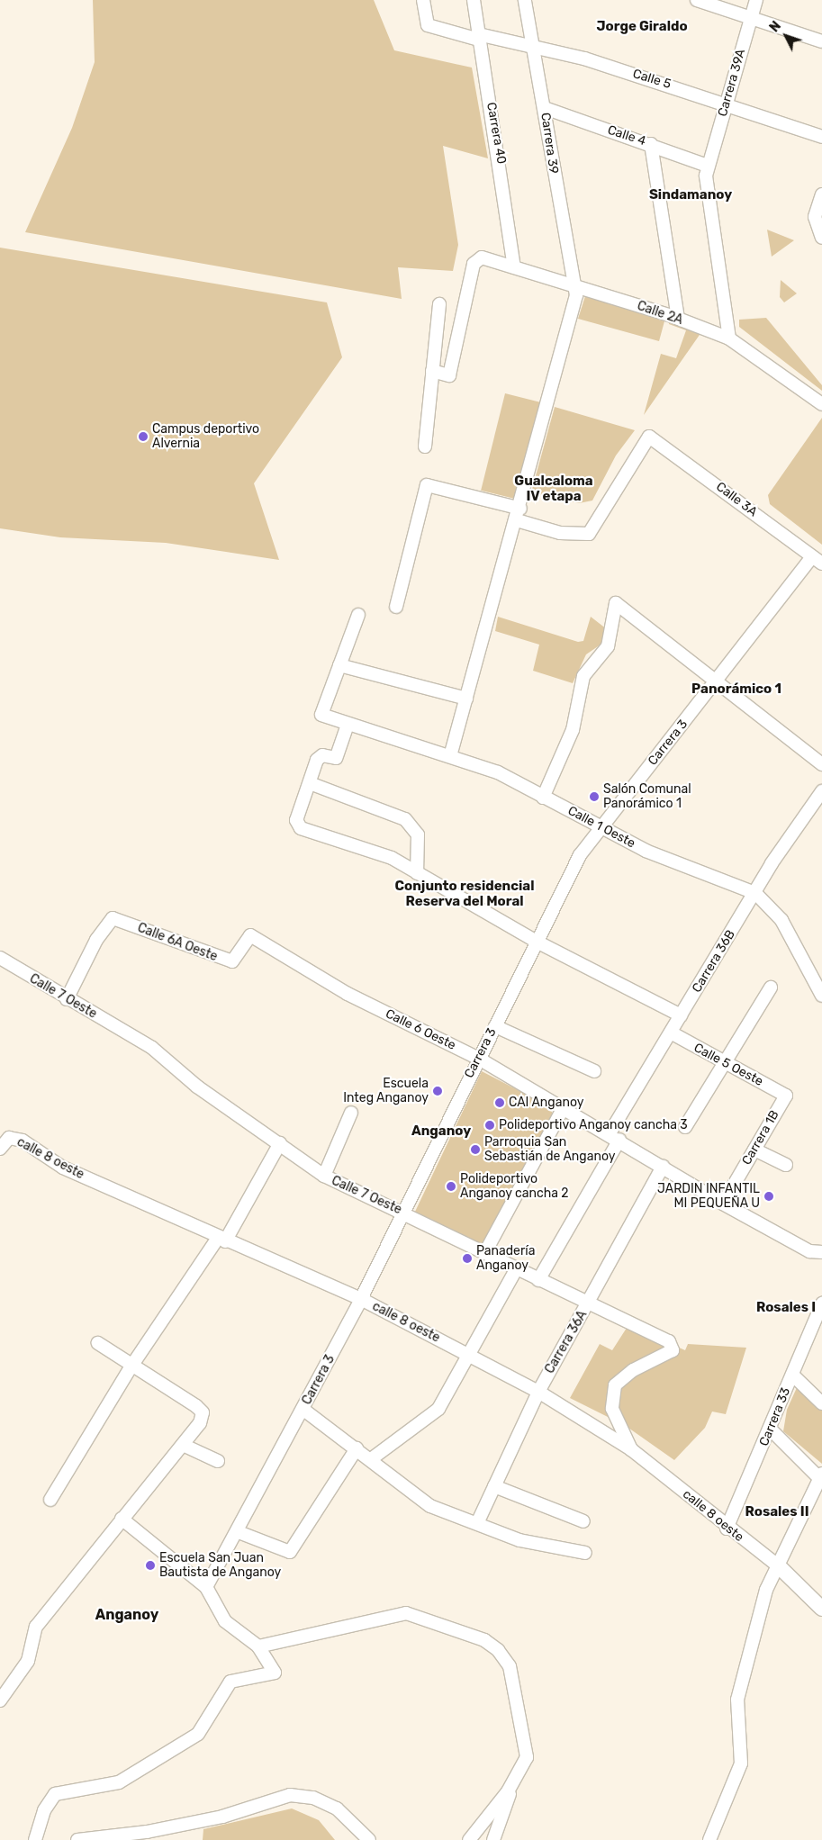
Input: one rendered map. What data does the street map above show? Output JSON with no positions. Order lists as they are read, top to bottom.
{
  "streets": {
    "street": [
      "Calle 5",
      "Carrera 39A",
      "Carrera 40",
      "Calle 4",
      "Carrera 39",
      "Calle 2A",
      "Calle 3A",
      "Carrera 3",
      "Calle 1 Oeste",
      "Calle 6A Oeste",
      "Carrera 36B",
      "Calle 7 Oeste",
      "Calle 6 Oeste",
      "Calle 5 Oeste",
      "Carrera 1B",
      "calle 8 oeste",
      "Carrera 36A",
      "Carrera 33"
    ]
  },
  "crossings": [
    ["Calle 5", "Carrera 39A"],
    ["Calle 5", "Carrera 40"],
    ["Calle 5", "Carrera 39"],
    ["Carrera 39A", "Calle 4"],
    ["Carrera 39A", "Calle 2A"],
    ["Carrera 40", "Calle 2A"],
    ["Calle 4", "Carrera 39"],
    ["Carrera 39", "Calle 2A"],
    ["Calle 3A", "Carrera 3"],
    ["Carrera 3", "Calle 1 Oeste"],
    ["Carrera 3", "Calle 7 Oeste"],
    ["Carrera 3", "Calle 6 Oeste"],
    ["Carrera 3", "calle 8 oeste"],
    ["Calle 1 Oeste", "Carrera 36B"],
    ["Calle 6A Oeste", "Calle 7 Oeste"],
    ["Calle 6A Oeste", "Calle 6 Oeste"],
    ["Carrera 36B", "Calle 7 Oeste"],
    ["Carrera 36B", "Calle 6 Oeste"],
    ["Carrera 36B", "Calle 5 Oeste"],
    ["Calle 7 Oeste", "calle 8 oeste"],
    ["Calle 7 Oeste", "Carrera 36A"],
    ["Calle 6 Oeste", "Carrera 1B"],
    ["Calle 6 Oeste", "Carrera 36A"],
    ["Calle 5 Oeste", "Carrera 1B"],
    ["calle 8 oeste", "Carrera 36A"],
    ["calle 8 oeste", "Carrera 33"]
  ],
  "districts": [
    "Jorge Giraldo",
    "Sindamanoy",
    "Gualcaloma IV etapa",
    "Panorámico 1",
    "Conjunto residencial Reserva del Moral",
    "Anganoy",
    "Rosales I",
    "Rosales II",
    "Anganoy"
  ],
  "places": [
    "Campus deportivo Alvernia",
    "Salón Comunal Panorámico 1",
    "Escuela Integ Anganoy",
    "CAI Anganoy",
    "Polideportivo Anganoy cancha 3",
    "Parroquia San Sebastián de Anganoy",
    "Polideportivo Anganoy cancha 2",
    "JARDIN INFANTIL MI PEQUEÑA U",
    "Panadería Anganoy",
    "Escuela San Juan Bautista de Anganoy"
  ],
  "north": "top left"
}
